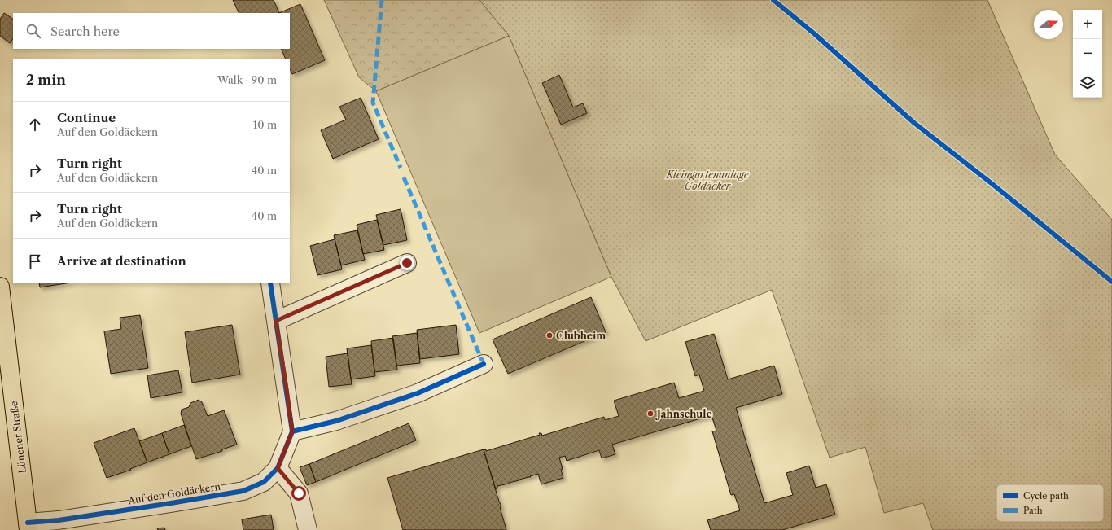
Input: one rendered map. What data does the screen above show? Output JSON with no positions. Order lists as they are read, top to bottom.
{
  "streets": {
    "main road": ["Lünener Straße"],
    "street": ["Auf den Goldäckern"]
  },
  "crossings": [
    ["Lünener Straße", "Auf den Goldäckern"]
  ],
  "parks": ["Kleingartenanlage Goldäcker"],
  "places": ["Clubheim", "Jahnschule"],
  "legend": ["Cycle path", "Path"],
  "north": "right",
  "page": {
    "map_buttons": ["+", "−"],
    "search": "Search here",
    "heading": ["2 min", "Walk · 90 m"],
    "list": [
      ["Continue", "Auf den Goldäckern", "10 m"],
      ["Turn right", "Auf den Goldäckern", "40 m"],
      ["Turn right", "Auf den Goldäckern", "40 m"],
      "Arrive at destination"
    ]
  }
}
